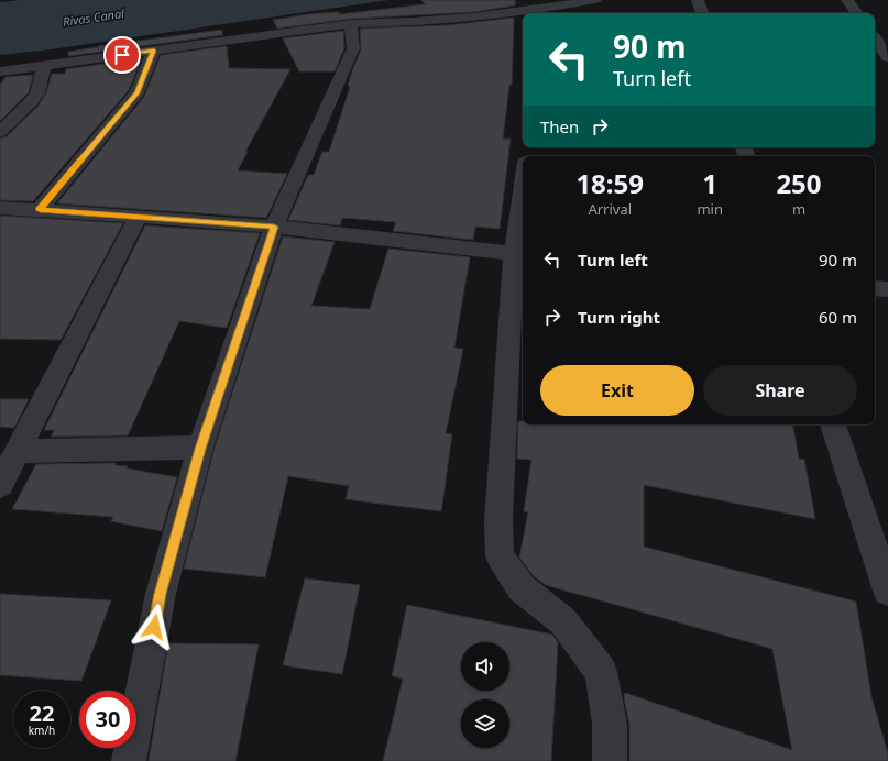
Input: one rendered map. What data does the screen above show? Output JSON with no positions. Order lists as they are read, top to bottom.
{
  "water": ["Rivas Canal"],
  "page": {
    "turn": ["90 m", "Turn left"],
    "then": "Then",
    "eta": [
      "18:59",
      "Arrival",
      "1",
      "min",
      "250",
      "m"
    ],
    "list": [
      {
        "name": "Turn left",
        "value": "90 m"
      },
      {
        "name": "Turn right",
        "value": "60 m"
      }
    ],
    "buttons": ["Exit", "Share"],
    "speed": "22 km/h",
    "limit": "30"
  }
}
